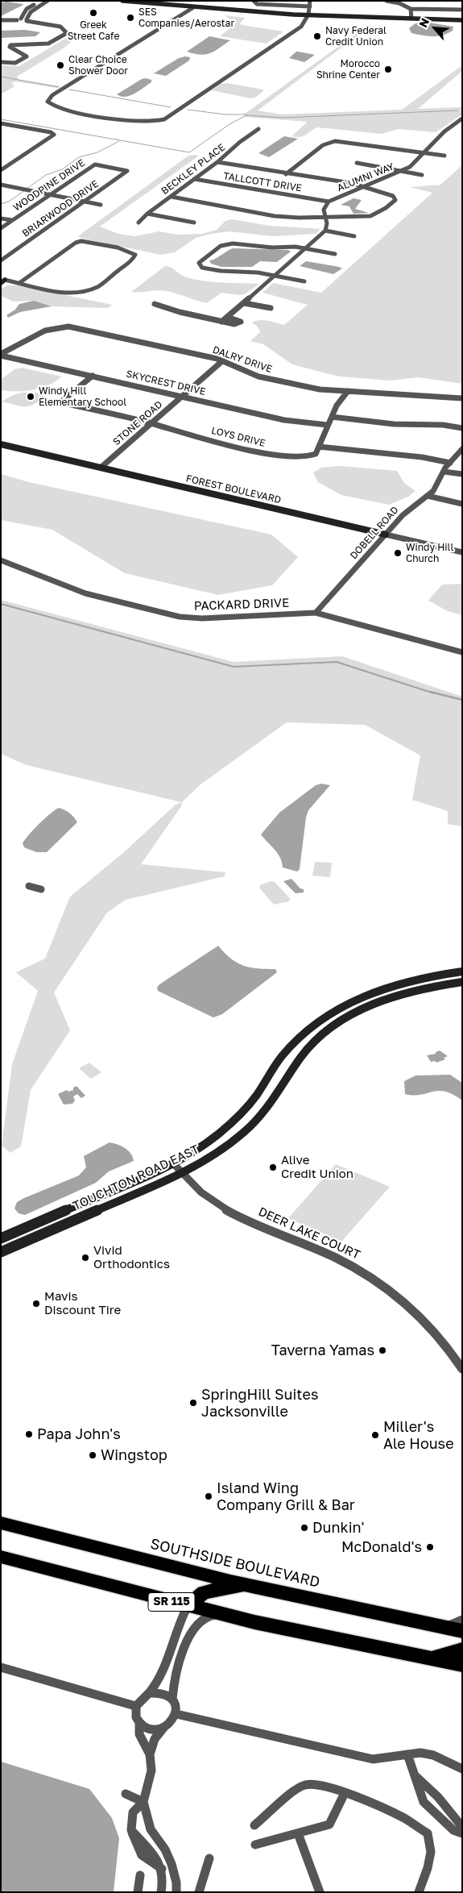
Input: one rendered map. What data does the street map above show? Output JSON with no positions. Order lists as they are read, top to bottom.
{
  "streets": {
    "highway": ["SOUTHSIDE BOULEVARD", "SR 115"],
    "street": [
      "BECKLEY PLACE",
      "ALUMNI WAY",
      "TALLCOTT DRIVE",
      "WOODPINE DRIVE",
      "BRIARWOOD DRIVE",
      "DALRY DRIVE",
      "SKYCREST DRIVE",
      "STONE ROAD",
      "LOYS DRIVE",
      "FOREST BOULEVARD",
      "DOBELL ROAD",
      "PACKARD DRIVE",
      "TOUCHTON ROAD EAST",
      "DEER LAKE COURT"
    ]
  },
  "crossings": [
    ["BECKLEY PLACE", "TALLCOTT DRIVE"],
    ["ALUMNI WAY", "TALLCOTT DRIVE"],
    ["WOODPINE DRIVE", "BRIARWOOD DRIVE"],
    ["DALRY DRIVE", "SKYCREST DRIVE"],
    ["DALRY DRIVE", "STONE ROAD"],
    ["SKYCREST DRIVE", "STONE ROAD"],
    ["SKYCREST DRIVE", "LOYS DRIVE"],
    ["STONE ROAD", "LOYS DRIVE"],
    ["STONE ROAD", "FOREST BOULEVARD"],
    ["FOREST BOULEVARD", "DOBELL ROAD"],
    ["DOBELL ROAD", "PACKARD DRIVE"],
    ["TOUCHTON ROAD EAST", "DEER LAKE COURT"]
  ],
  "places": [
    "Greek Street Cafe",
    "SES Companies/Aerostar",
    "Navy Federal Credit Union",
    "Clear Choice Shower Door",
    "Morocco Shrine Center",
    "Windy Hill Elementary School",
    "Windy Hill Church",
    "Alive Credit Union",
    "Vivid Orthodontics",
    "Mavis Discount Tire",
    "Taverna Yamas",
    "SpringHill Suites Jacksonville",
    "Papa John's",
    "Miller's Ale House",
    "Wingstop",
    "Island Wing Company Grill & Bar",
    "Dunkin'",
    "McDonald's"
  ],
  "north": "top left"
}
